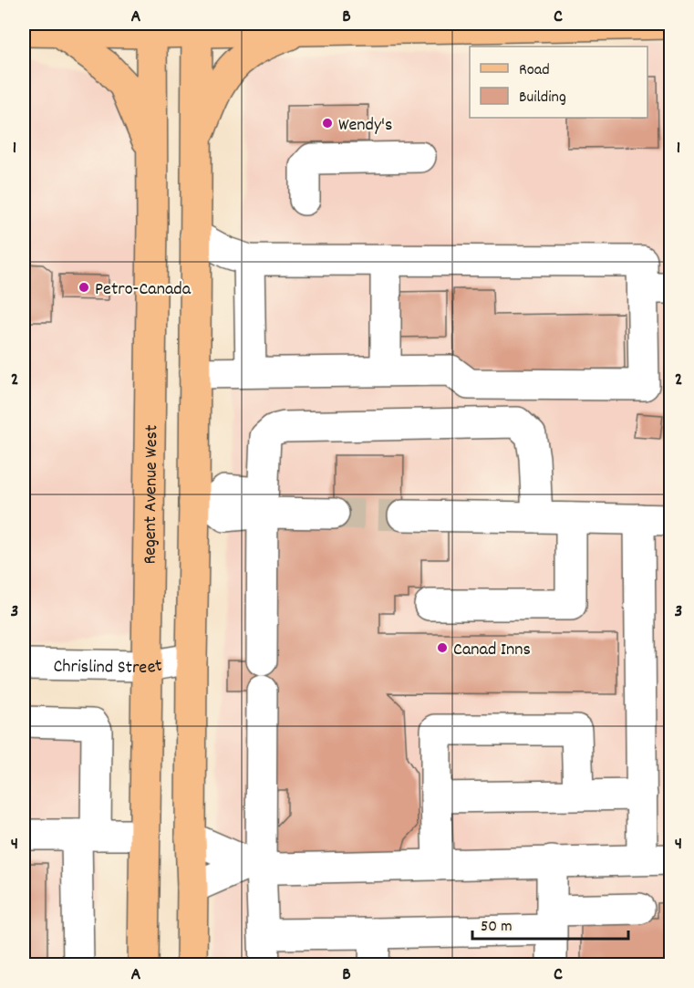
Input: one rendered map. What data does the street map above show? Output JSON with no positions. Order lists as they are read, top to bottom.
{
  "streets": {
    "main road": ["Regent Avenue West"],
    "street": ["Chrislind Street"]
  },
  "crossings": [
    ["Regent Avenue West", "Chrislind Street"]
  ],
  "places": ["Wendy's", "Petro-Canada", "Canad Inns"],
  "legend": ["Road", "Building"],
  "scale_bar": "50 m",
  "grid": {
    "columns": ["A", "B", "C"],
    "rows": [
      "1",
      "2",
      "3",
      "4"
    ]
  }
}
